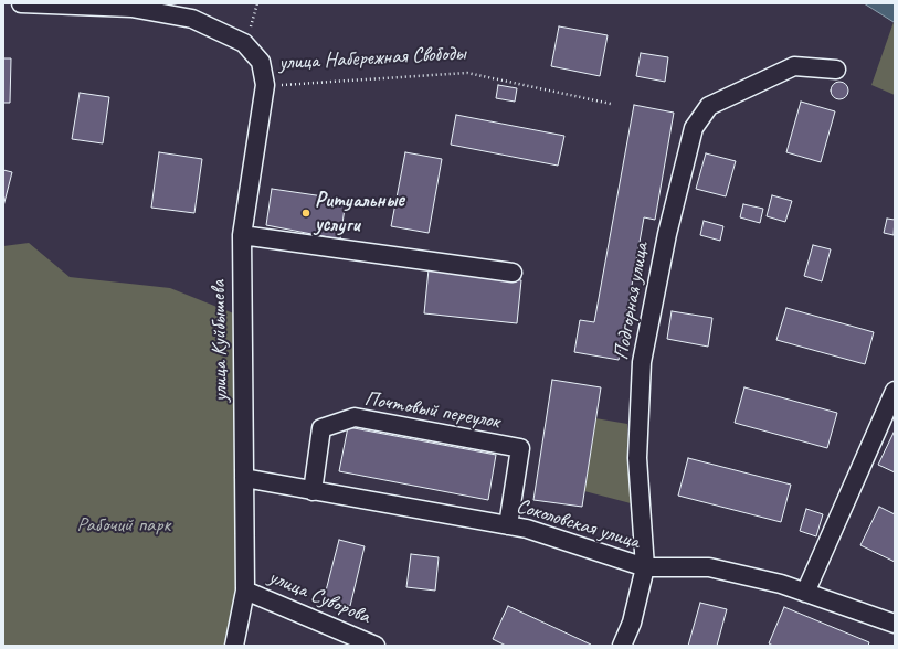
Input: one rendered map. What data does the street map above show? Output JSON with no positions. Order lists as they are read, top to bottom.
{
  "streets": {
    "street": [
      "Подгорная улица",
      "улица Куйбышева",
      "Почтовый переулок",
      "Соколовская улица",
      "улица Суворова"
    ],
    "path": ["улица Набережная Свободы"]
  },
  "crossings": [
    ["улица Набережная Свободы", "улица Куйбышева"],
    ["Подгорная улица", "Соколовская улица"],
    ["улица Куйбышева", "Соколовская улица"],
    ["улица Куйбышева", "улица Суворова"],
    ["Почтовый переулок", "Соколовская улица"]
  ],
  "parks": ["Рабочий парк"],
  "places": ["Ритуальные услуги"]
}
